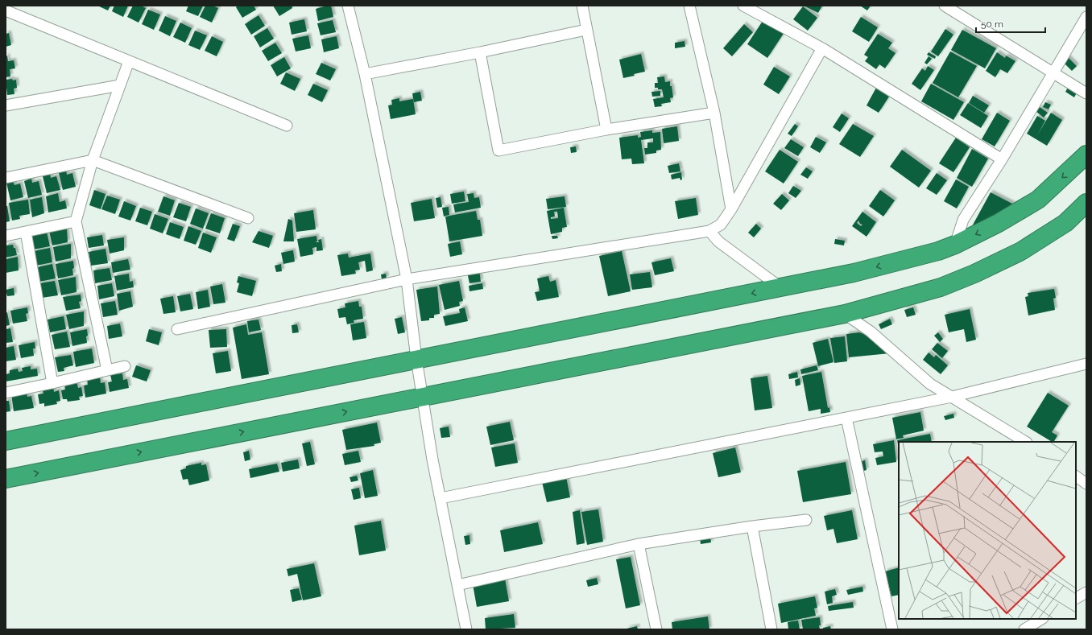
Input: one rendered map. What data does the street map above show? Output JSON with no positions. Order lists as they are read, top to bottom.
{
  "scale_bar": "50 m"
}
